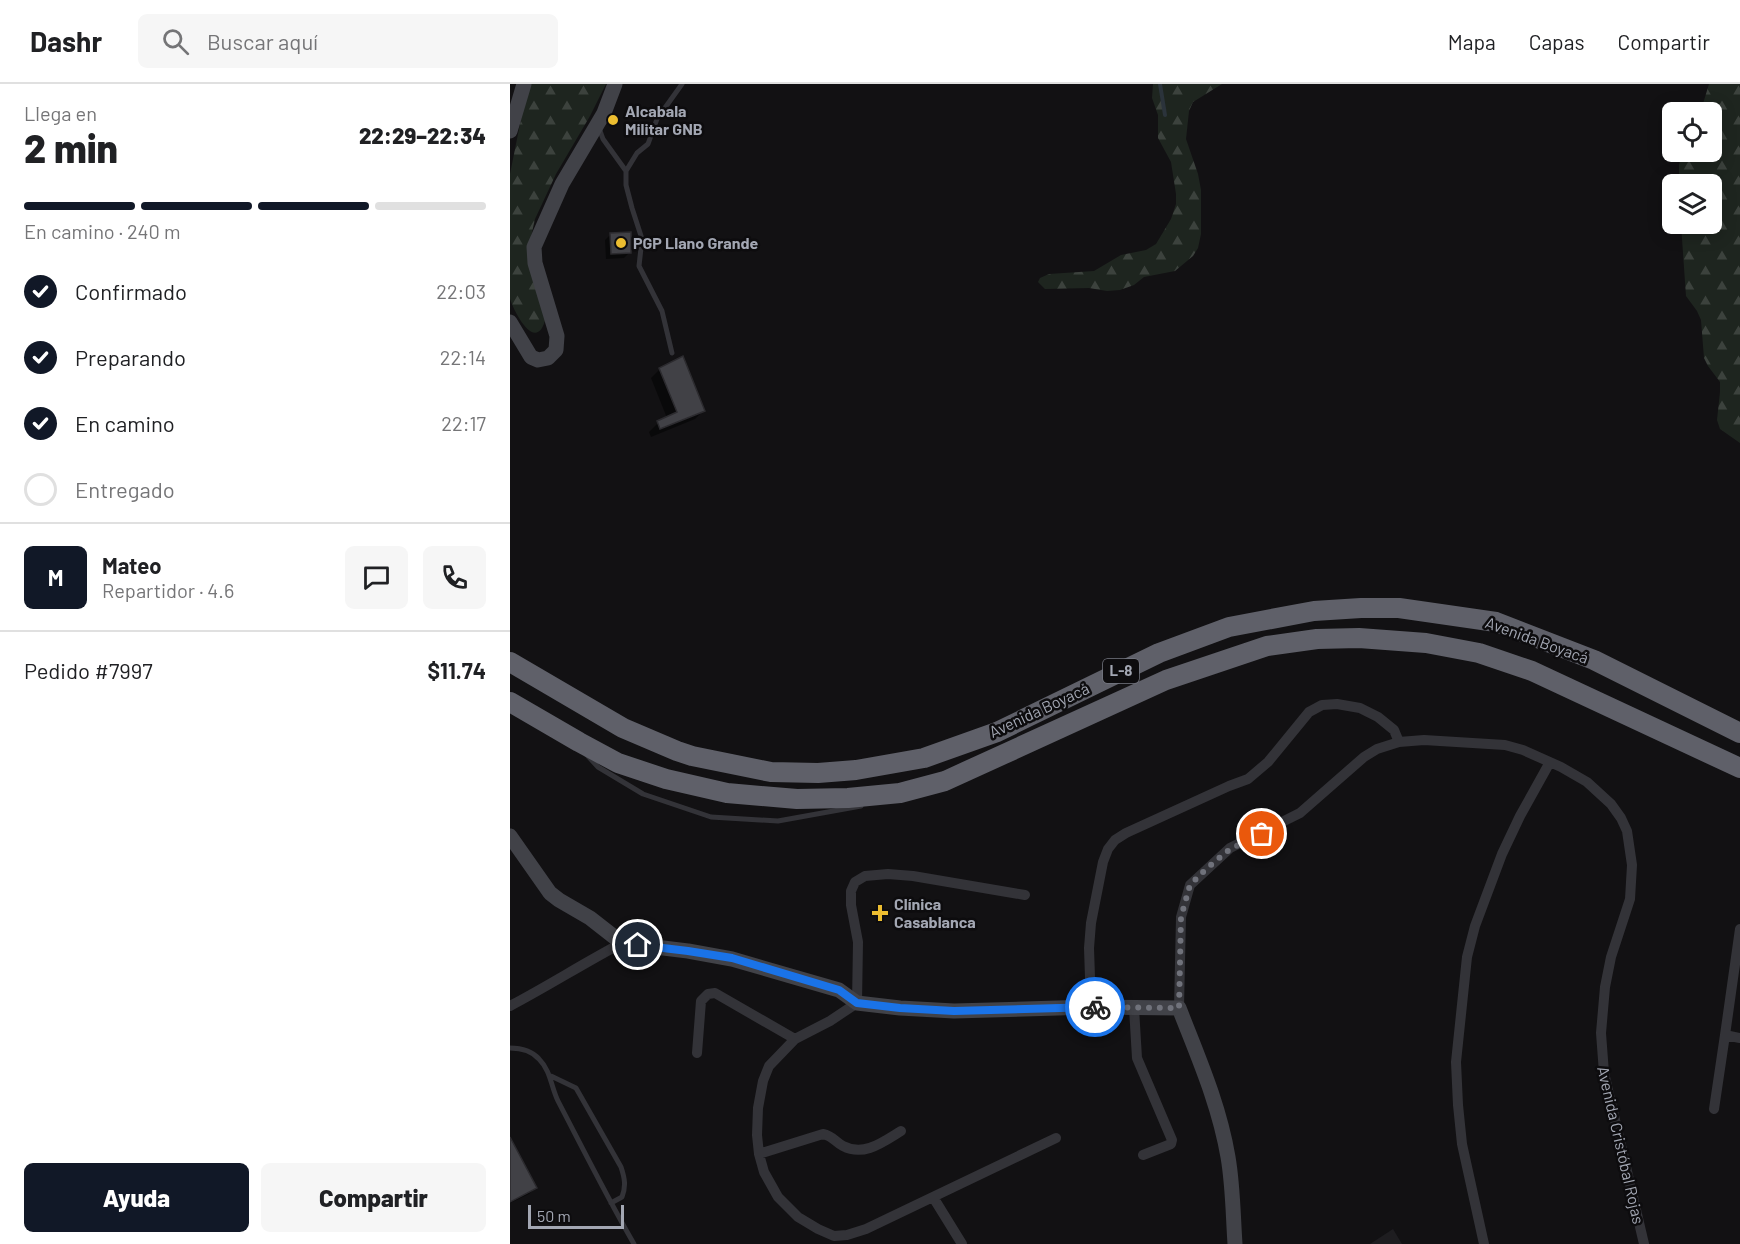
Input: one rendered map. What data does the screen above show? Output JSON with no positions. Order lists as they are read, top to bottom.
{
  "streets": {
    "highway": ["Avenida Boyacá", "L-8"],
    "street": ["Avenida Cristóbal Rojas"]
  },
  "places": {
    "other": ["Alcabala Militar GNB", "PGP Llano Grande"],
    "health": ["Clínica Casablanca"]
  },
  "scale_bar": "50 m",
  "page": {
    "header": "Dashr",
    "search": "Buscar aquí",
    "nav": ["Mapa", "Capas", "Compartir"],
    "heading": ["2 min", "Llega en", "22:29–22:34"],
    "panel": [
      "Mateo",
      "Repartidor · 4.6",
      "Pedido #7997",
      "$11.74"
    ],
    "bar": "En camino · 240 m",
    "list": [
      ["Confirmado", "22:03"],
      ["Preparando", "22:14"],
      ["En camino", "22:17"],
      "Entregado"
    ],
    "round": "M",
    "buttons": ["Ayuda", "Compartir"],
    "scale": "50 m"
  }
}
